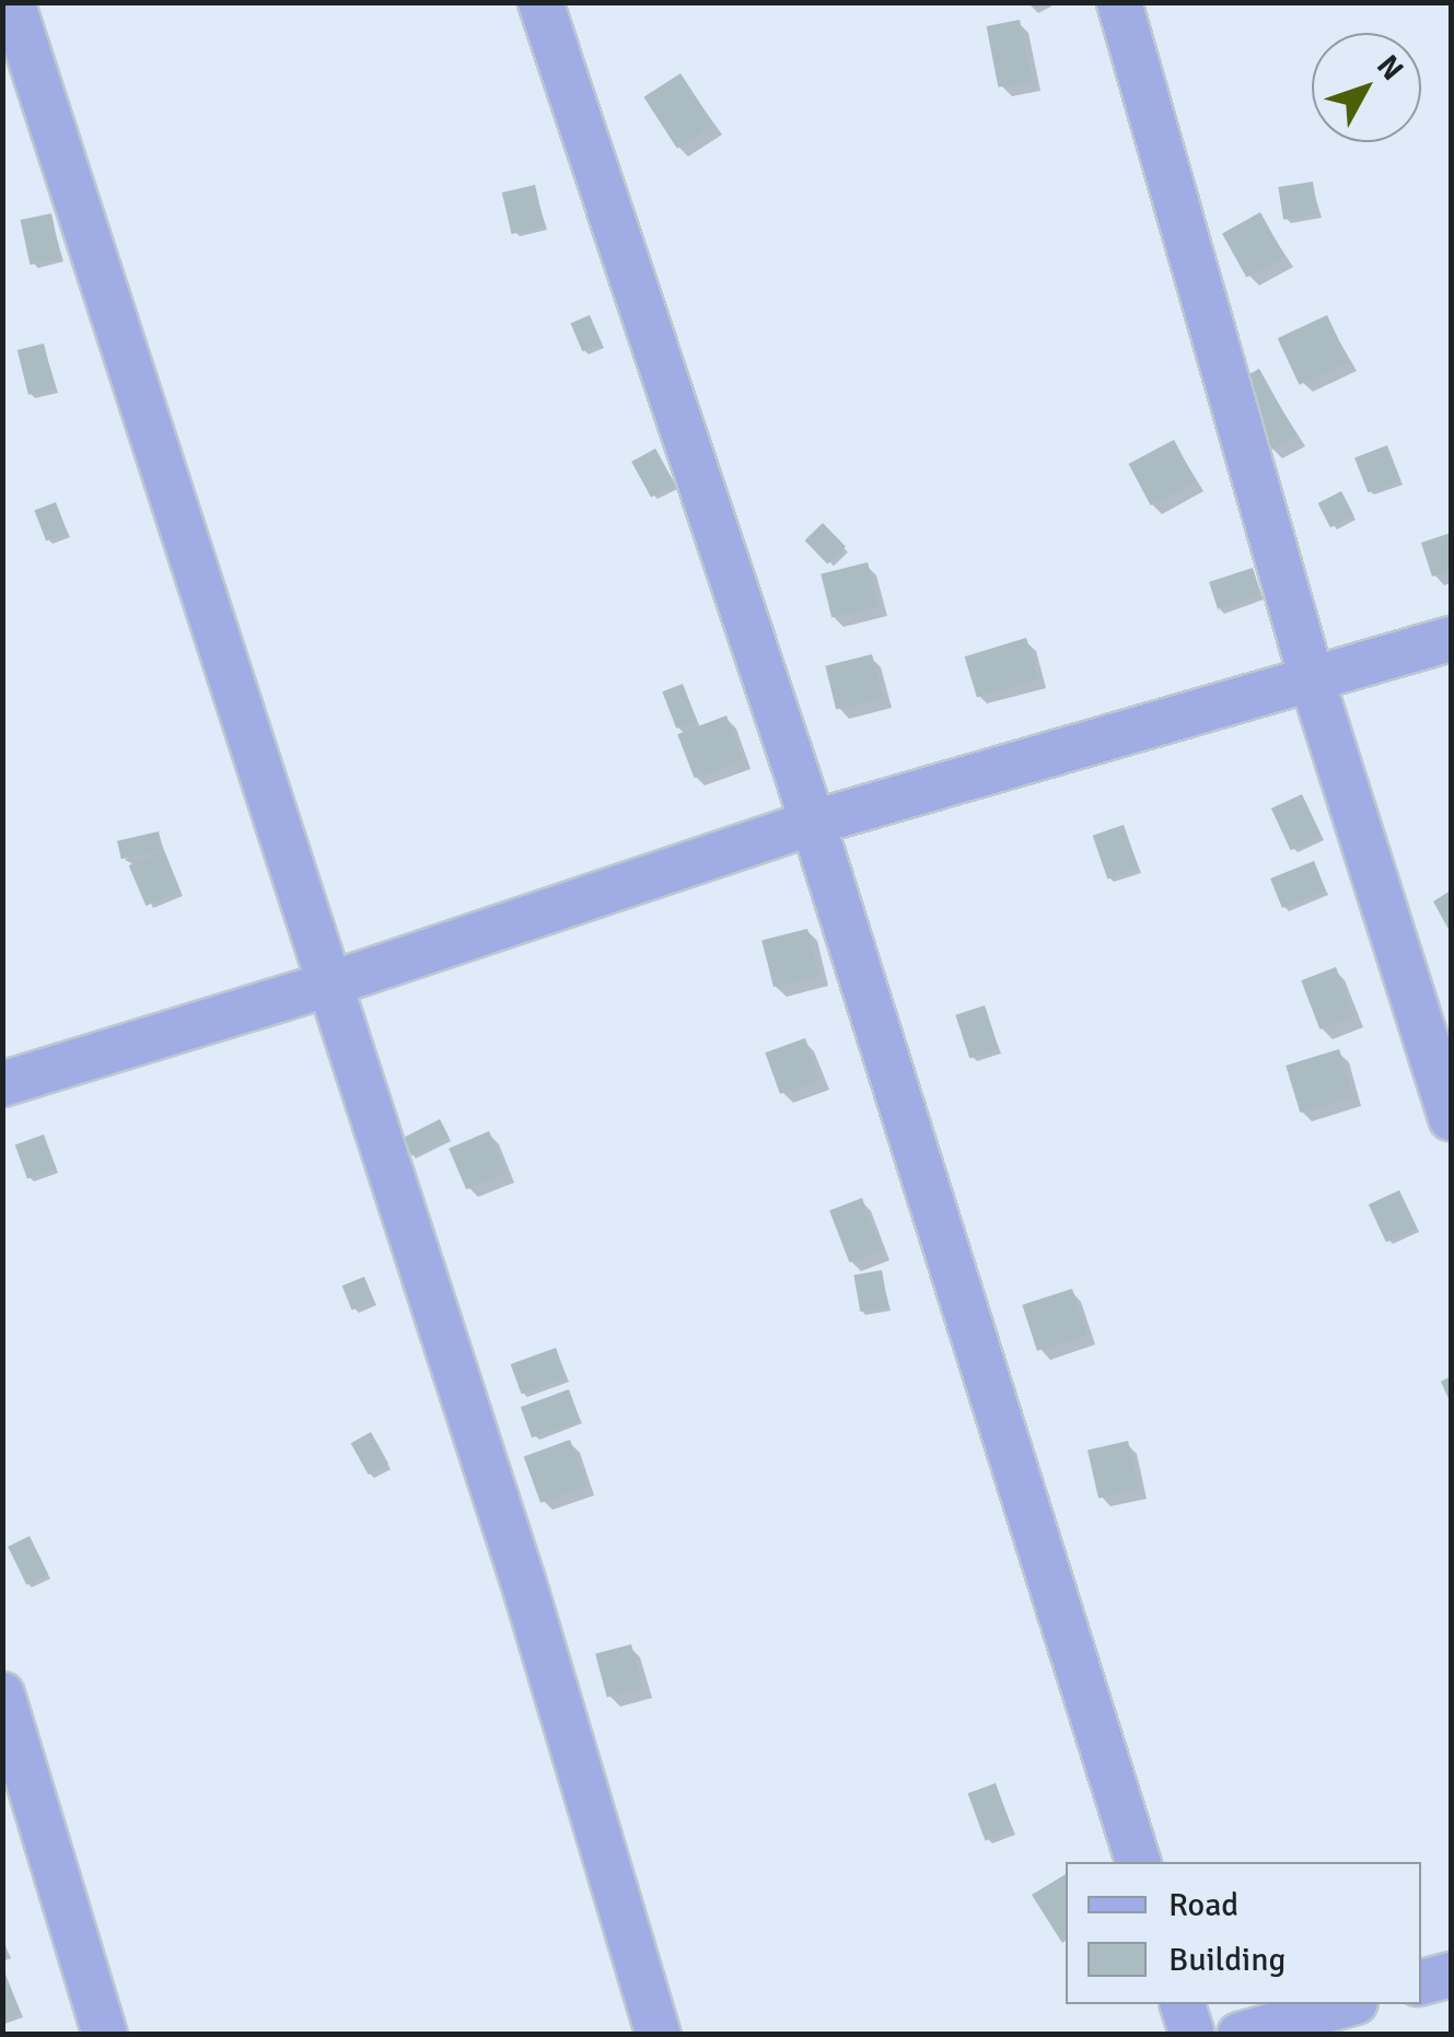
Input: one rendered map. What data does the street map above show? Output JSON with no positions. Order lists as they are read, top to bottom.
{
  "legend": ["Road", "Building"],
  "north": "top right"
}
